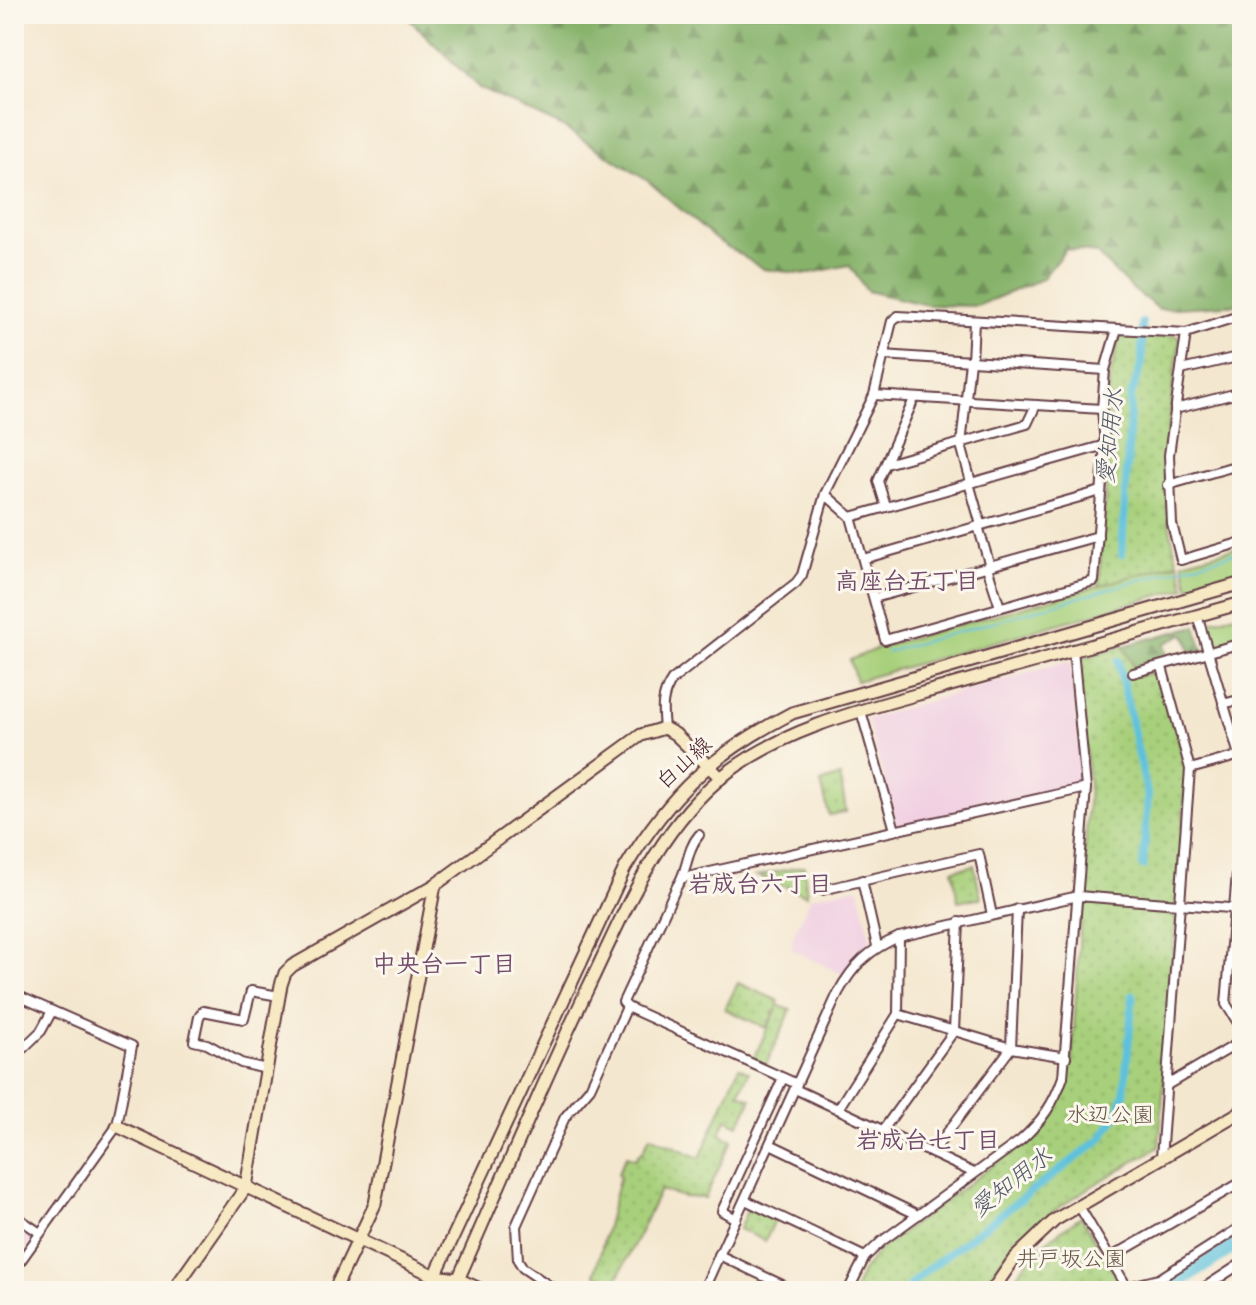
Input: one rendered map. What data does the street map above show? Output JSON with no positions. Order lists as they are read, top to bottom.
{
  "streets": {
    "street": ["白山線"]
  },
  "districts": [
    "高座台五丁目",
    "岩成台六丁目",
    "中央台一丁目",
    "岩成台七丁目"
  ],
  "water": ["愛知用水"],
  "parks": ["水辺公園", "井戸坂公園"]
}
